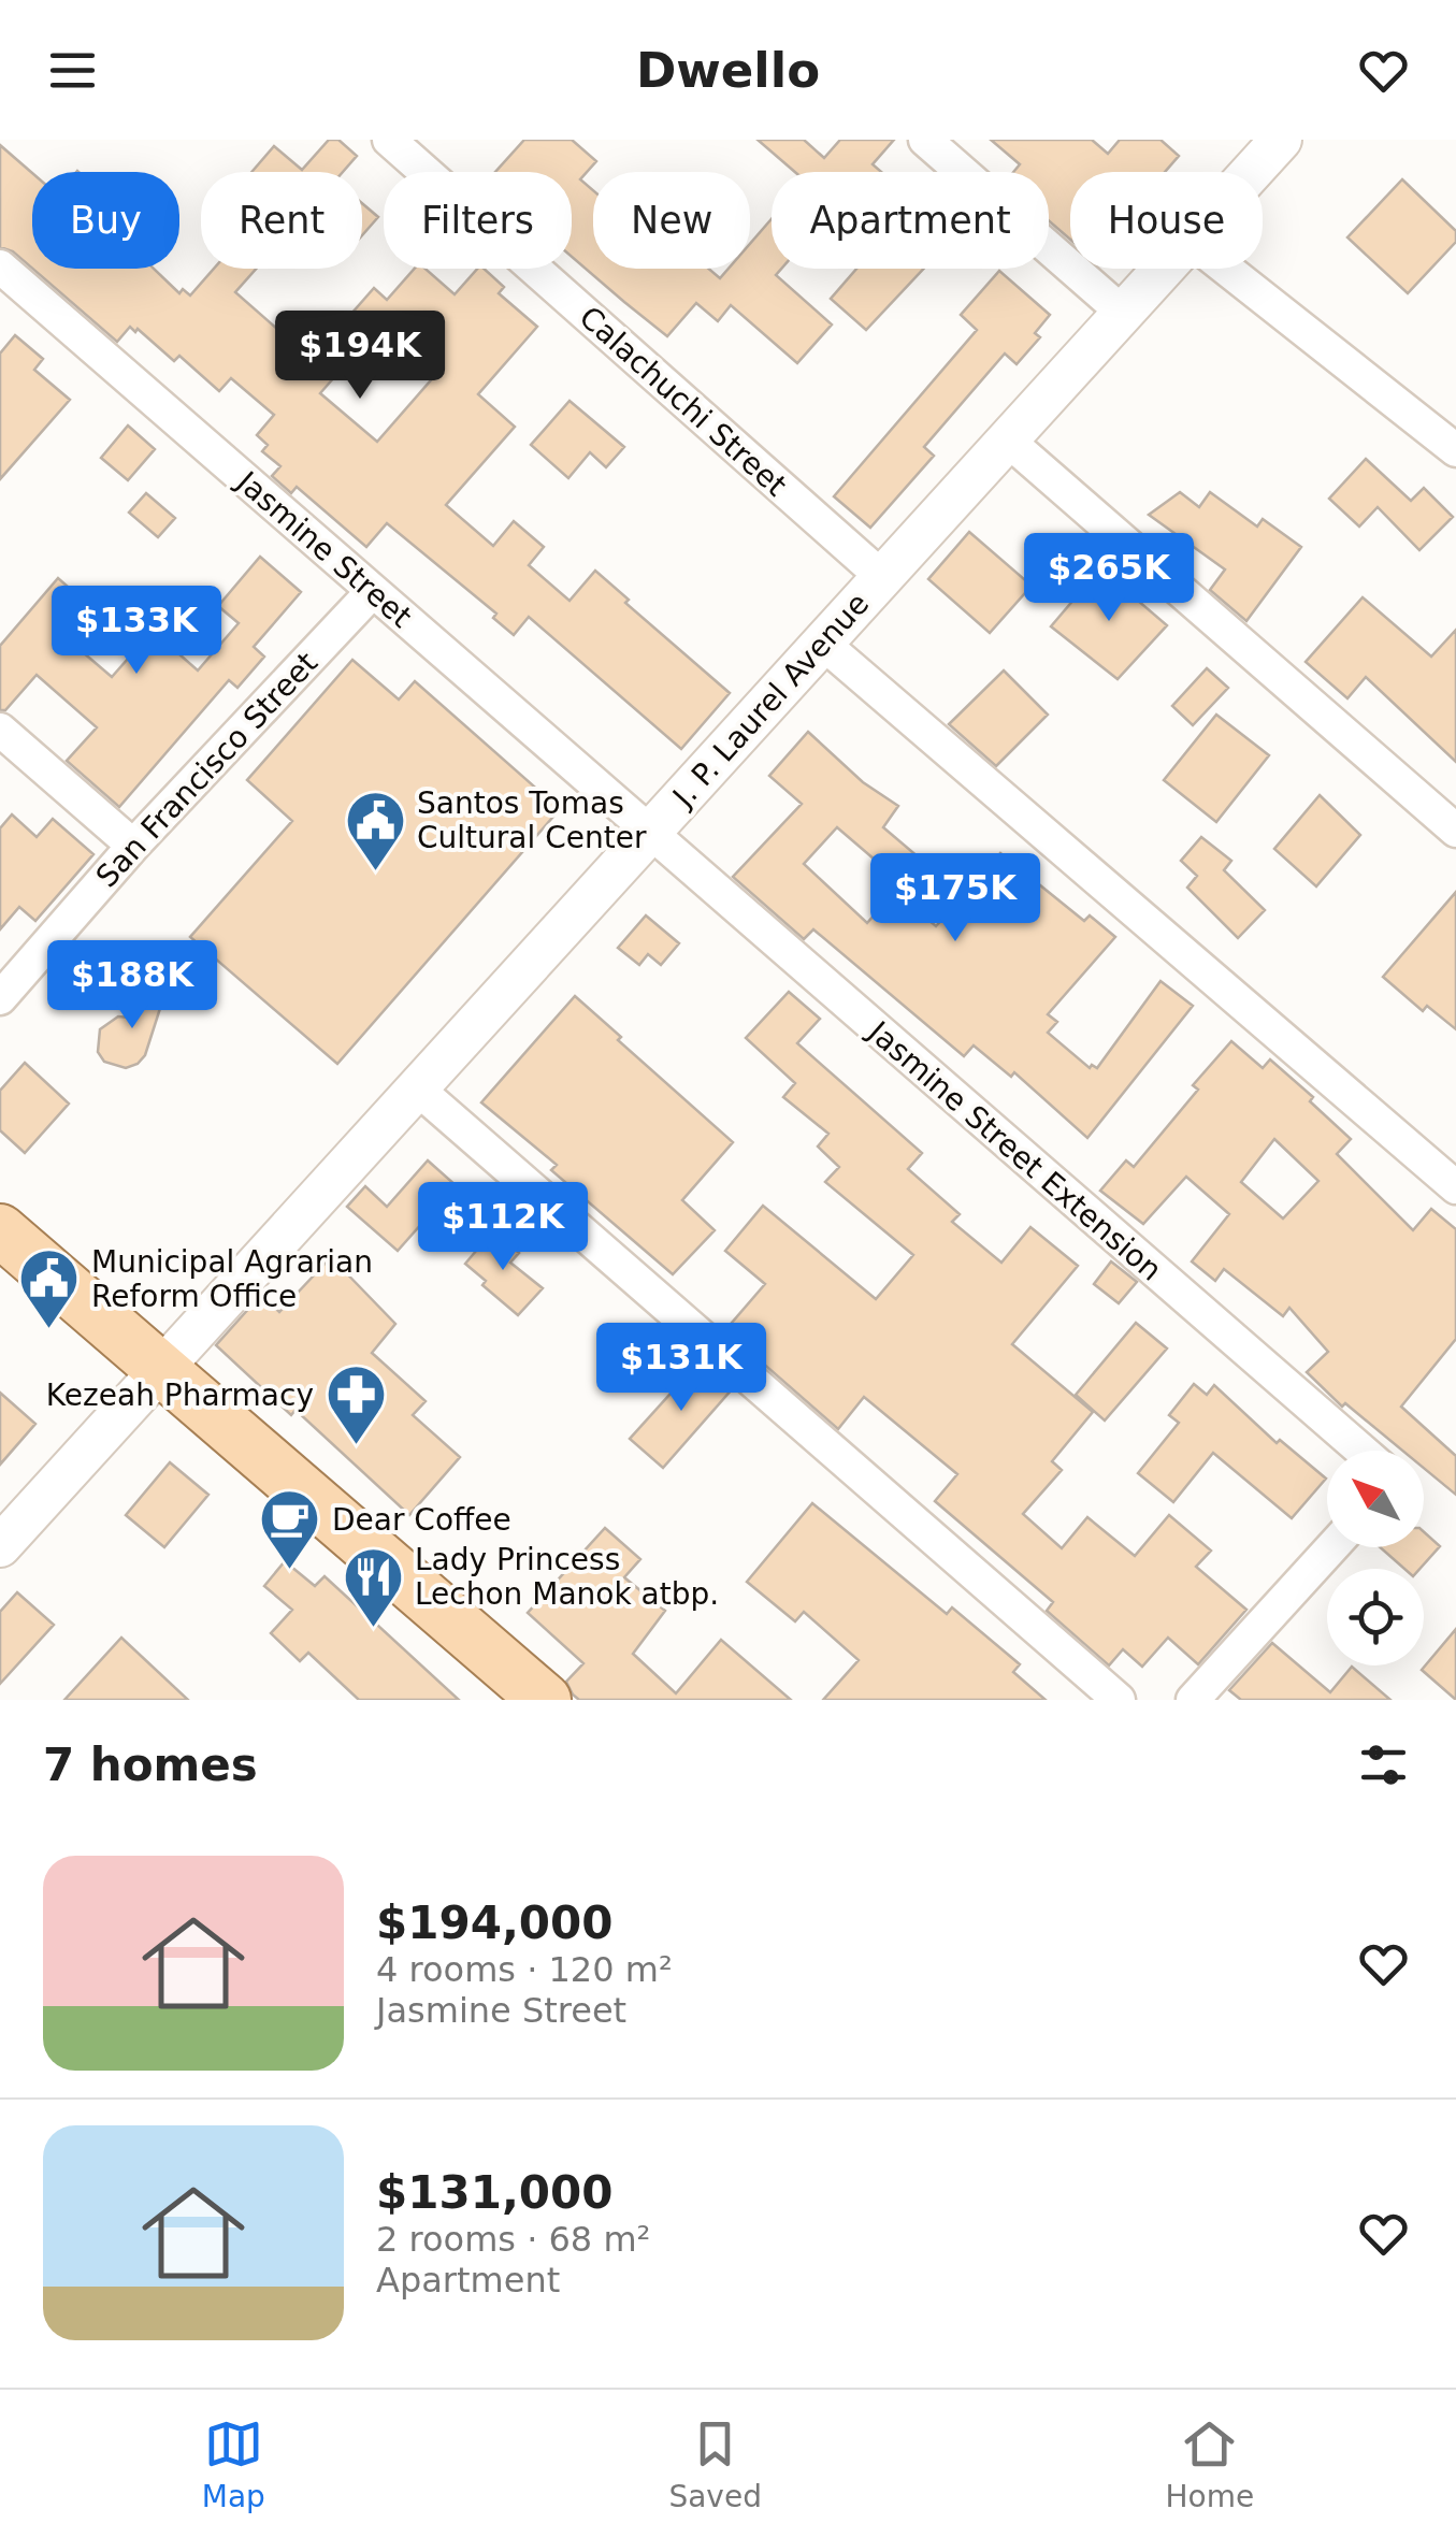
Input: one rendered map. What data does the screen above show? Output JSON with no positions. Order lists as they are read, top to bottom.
{
  "streets": {
    "street": [
      "Calachuchi Street",
      "Jasmine Street",
      "J. P. Laurel Avenue",
      "San Francisco Street",
      "Jasmine Street Extension"
    ]
  },
  "crossings": [
    ["Calachuchi Street", "J. P. Laurel Avenue"],
    ["Jasmine Street", "J. P. Laurel Avenue"],
    ["Jasmine Street", "San Francisco Street"],
    ["Jasmine Street", "Jasmine Street Extension"],
    ["J. P. Laurel Avenue", "Jasmine Street Extension"]
  ],
  "places": {
    "public building": ["Santos Tomas Cultural Center", "Municipal Agrarian Reform Office"],
    "pharmacy": ["Kezeah Pharmacy"],
    "cafe": ["Dear Coffee"],
    "restaurant": ["Lady Princess Lechon Manok atbp."]
  },
  "north": "top left",
  "page": {
    "header": "Dwello",
    "chip": [
      "Buy",
      "Rent",
      "Filters",
      "New",
      "Apartment",
      "House"
    ],
    "price": [
      "$194K",
      "$265K",
      "$133K",
      "$175K",
      "$188K",
      "$112K",
      "$131K"
    ],
    "heading": "7 homes",
    "list": [
      {
        "name": "$194,000",
        "note": "4 rooms · 120 m² · Jasmine Street"
      },
      {
        "name": "$131,000",
        "note": "2 rooms · 68 m² · Apartment"
      }
    ],
    "tabs": ["Map", "Saved", "Home"]
  }
}
